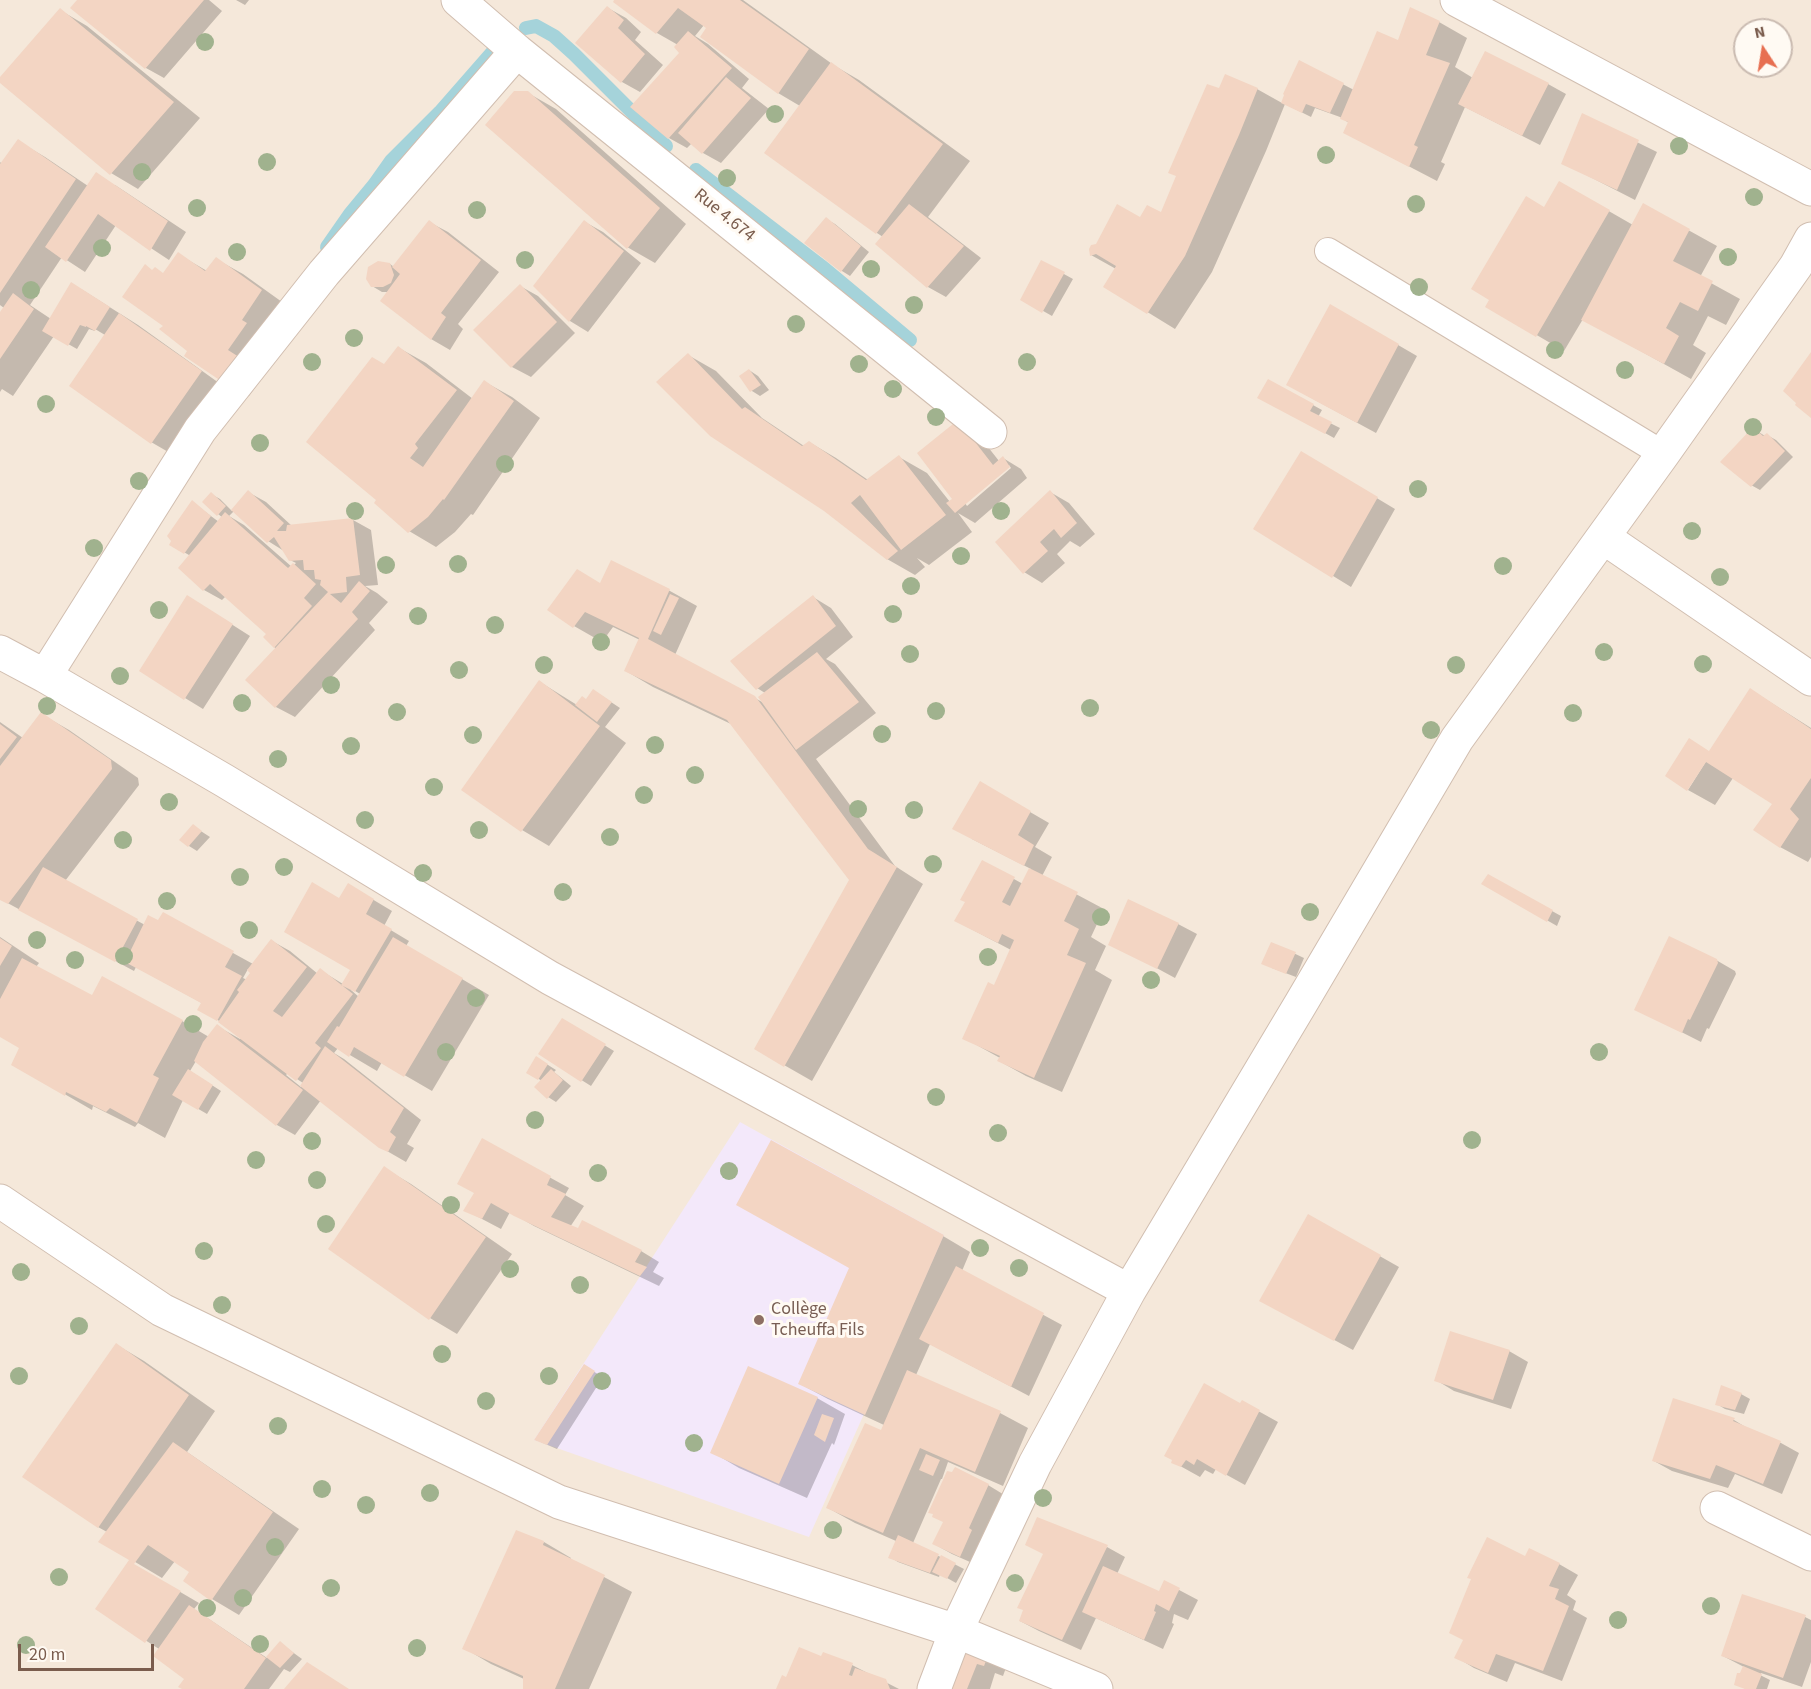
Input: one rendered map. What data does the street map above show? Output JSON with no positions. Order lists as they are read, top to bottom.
{
  "streets": {
    "street": ["Rue 4.674"]
  },
  "places": ["Collège Tcheuffa Fils"],
  "scale_bar": "20 m",
  "north": "top"
}
